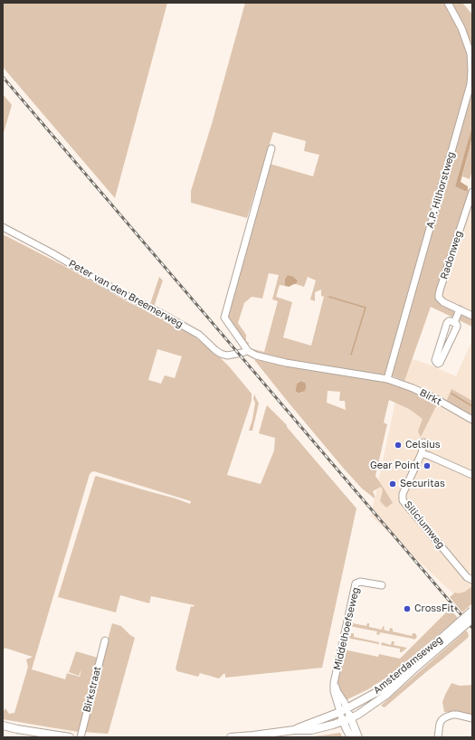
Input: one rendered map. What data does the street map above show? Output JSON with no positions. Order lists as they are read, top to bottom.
{
  "streets": {
    "main road": ["Amsterdamseweg"],
    "street": [
      "A.P. Hilhorstweg",
      "Radonweg",
      "Peter van den Breemerweg",
      "Birkt",
      "Siliciumweg",
      "Middelhoefseweg",
      "Birkstraat"
    ]
  },
  "crossings": [
    ["A.P. Hilhorstweg", "Birkt"],
    ["Middelhoefseweg", "Amsterdamseweg"]
  ],
  "places": [
    "Celsius",
    "Gear Point",
    "Securitas",
    "CrossFit"
  ]
}
